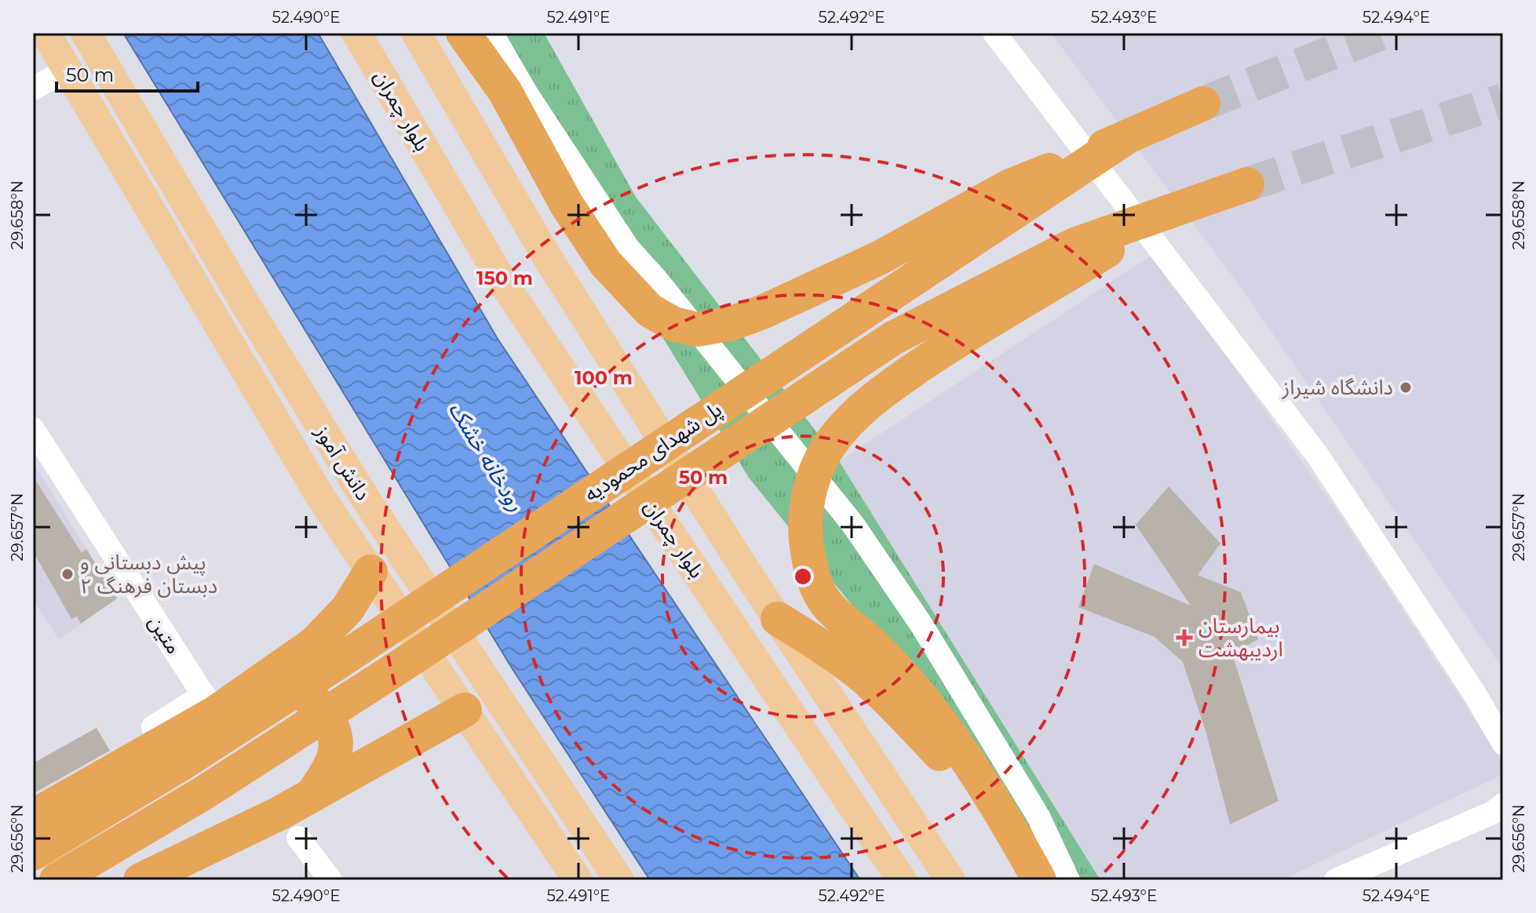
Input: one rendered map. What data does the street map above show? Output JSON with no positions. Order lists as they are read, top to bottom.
{
  "streets": {
    "highway": ["پل شهدای محمودیه"],
    "main road": ["بلوار چمران", "دانش آموز"],
    "street": ["متین"]
  },
  "water": ["رودخانه خشک"],
  "places": {
    "other": ["دانشگاه شیراز", "پیش دبستانی و دبستان فرهنگ ۲"],
    "health": ["بیمارستان اردیبهشت"]
  },
  "scale_bar": "50 m",
  "coordinates": [
    "52.490°E",
    "52.491°E",
    "52.492°E",
    "52.493°E",
    "52.494°E",
    "29.658°N",
    "29.657°N",
    "29.656°N"
  ],
  "rings": ["150 m", "100 m", "50 m"]
}
